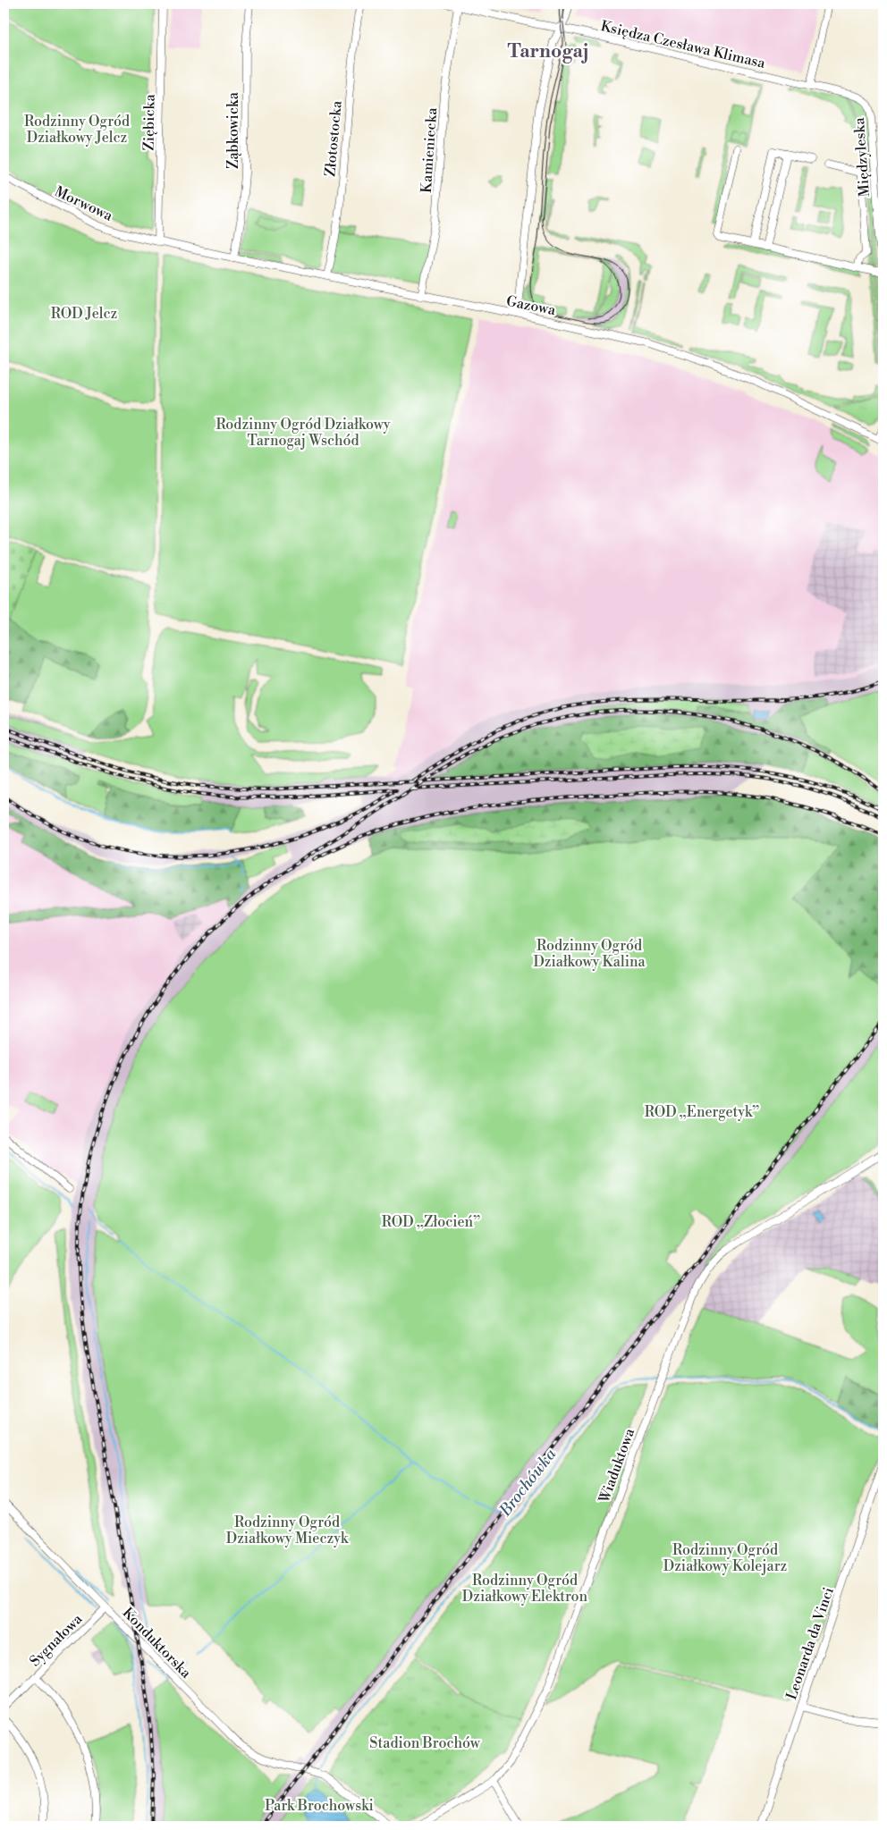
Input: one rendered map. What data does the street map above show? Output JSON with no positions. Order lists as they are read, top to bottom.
{
  "streets": {
    "street": [
      "Księdza Czesława Klimasa",
      "Ziębicka",
      "Ząbkowicka",
      "Złotostocka",
      "Kamieniecka",
      "Międzyleska",
      "Morwowa",
      "Gazowa",
      "Wiaduktowa",
      "Sygnałowa",
      "Konduktorska",
      "Leonarda da Vinci"
    ]
  },
  "crossings": [
    ["Księdza Czesława Klimasa", "Kamieniecka"],
    ["Księdza Czesława Klimasa", "Międzyleska"],
    ["Ziębicka", "Morwowa"],
    ["Ziębicka", "Gazowa"],
    ["Ząbkowicka", "Gazowa"],
    ["Złotostocka", "Gazowa"],
    ["Kamieniecka", "Gazowa"],
    ["Morwowa", "Gazowa"],
    ["Sygnałowa", "Konduktorska"]
  ],
  "districts": ["Tarnogaj"],
  "water": ["Brochówka"],
  "parks": [
    "Rodzinny Ogród Działkowy Jelcz",
    "ROD Jelcz",
    "Rodzinny Ogród Działkowy Tarnogaj Wschód",
    "Rodzinny Ogród Działkowy Kalina",
    "ROD „Energetyk”",
    "ROD „Złocień”",
    "Rodzinny Ogród Działkowy Mieczyk",
    "Rodzinny Ogród Działkowy Kolejarz",
    "Rodzinny Ogród Działkowy Elektron",
    "Stadion Brochów",
    "Park Brochowski"
  ]
}
